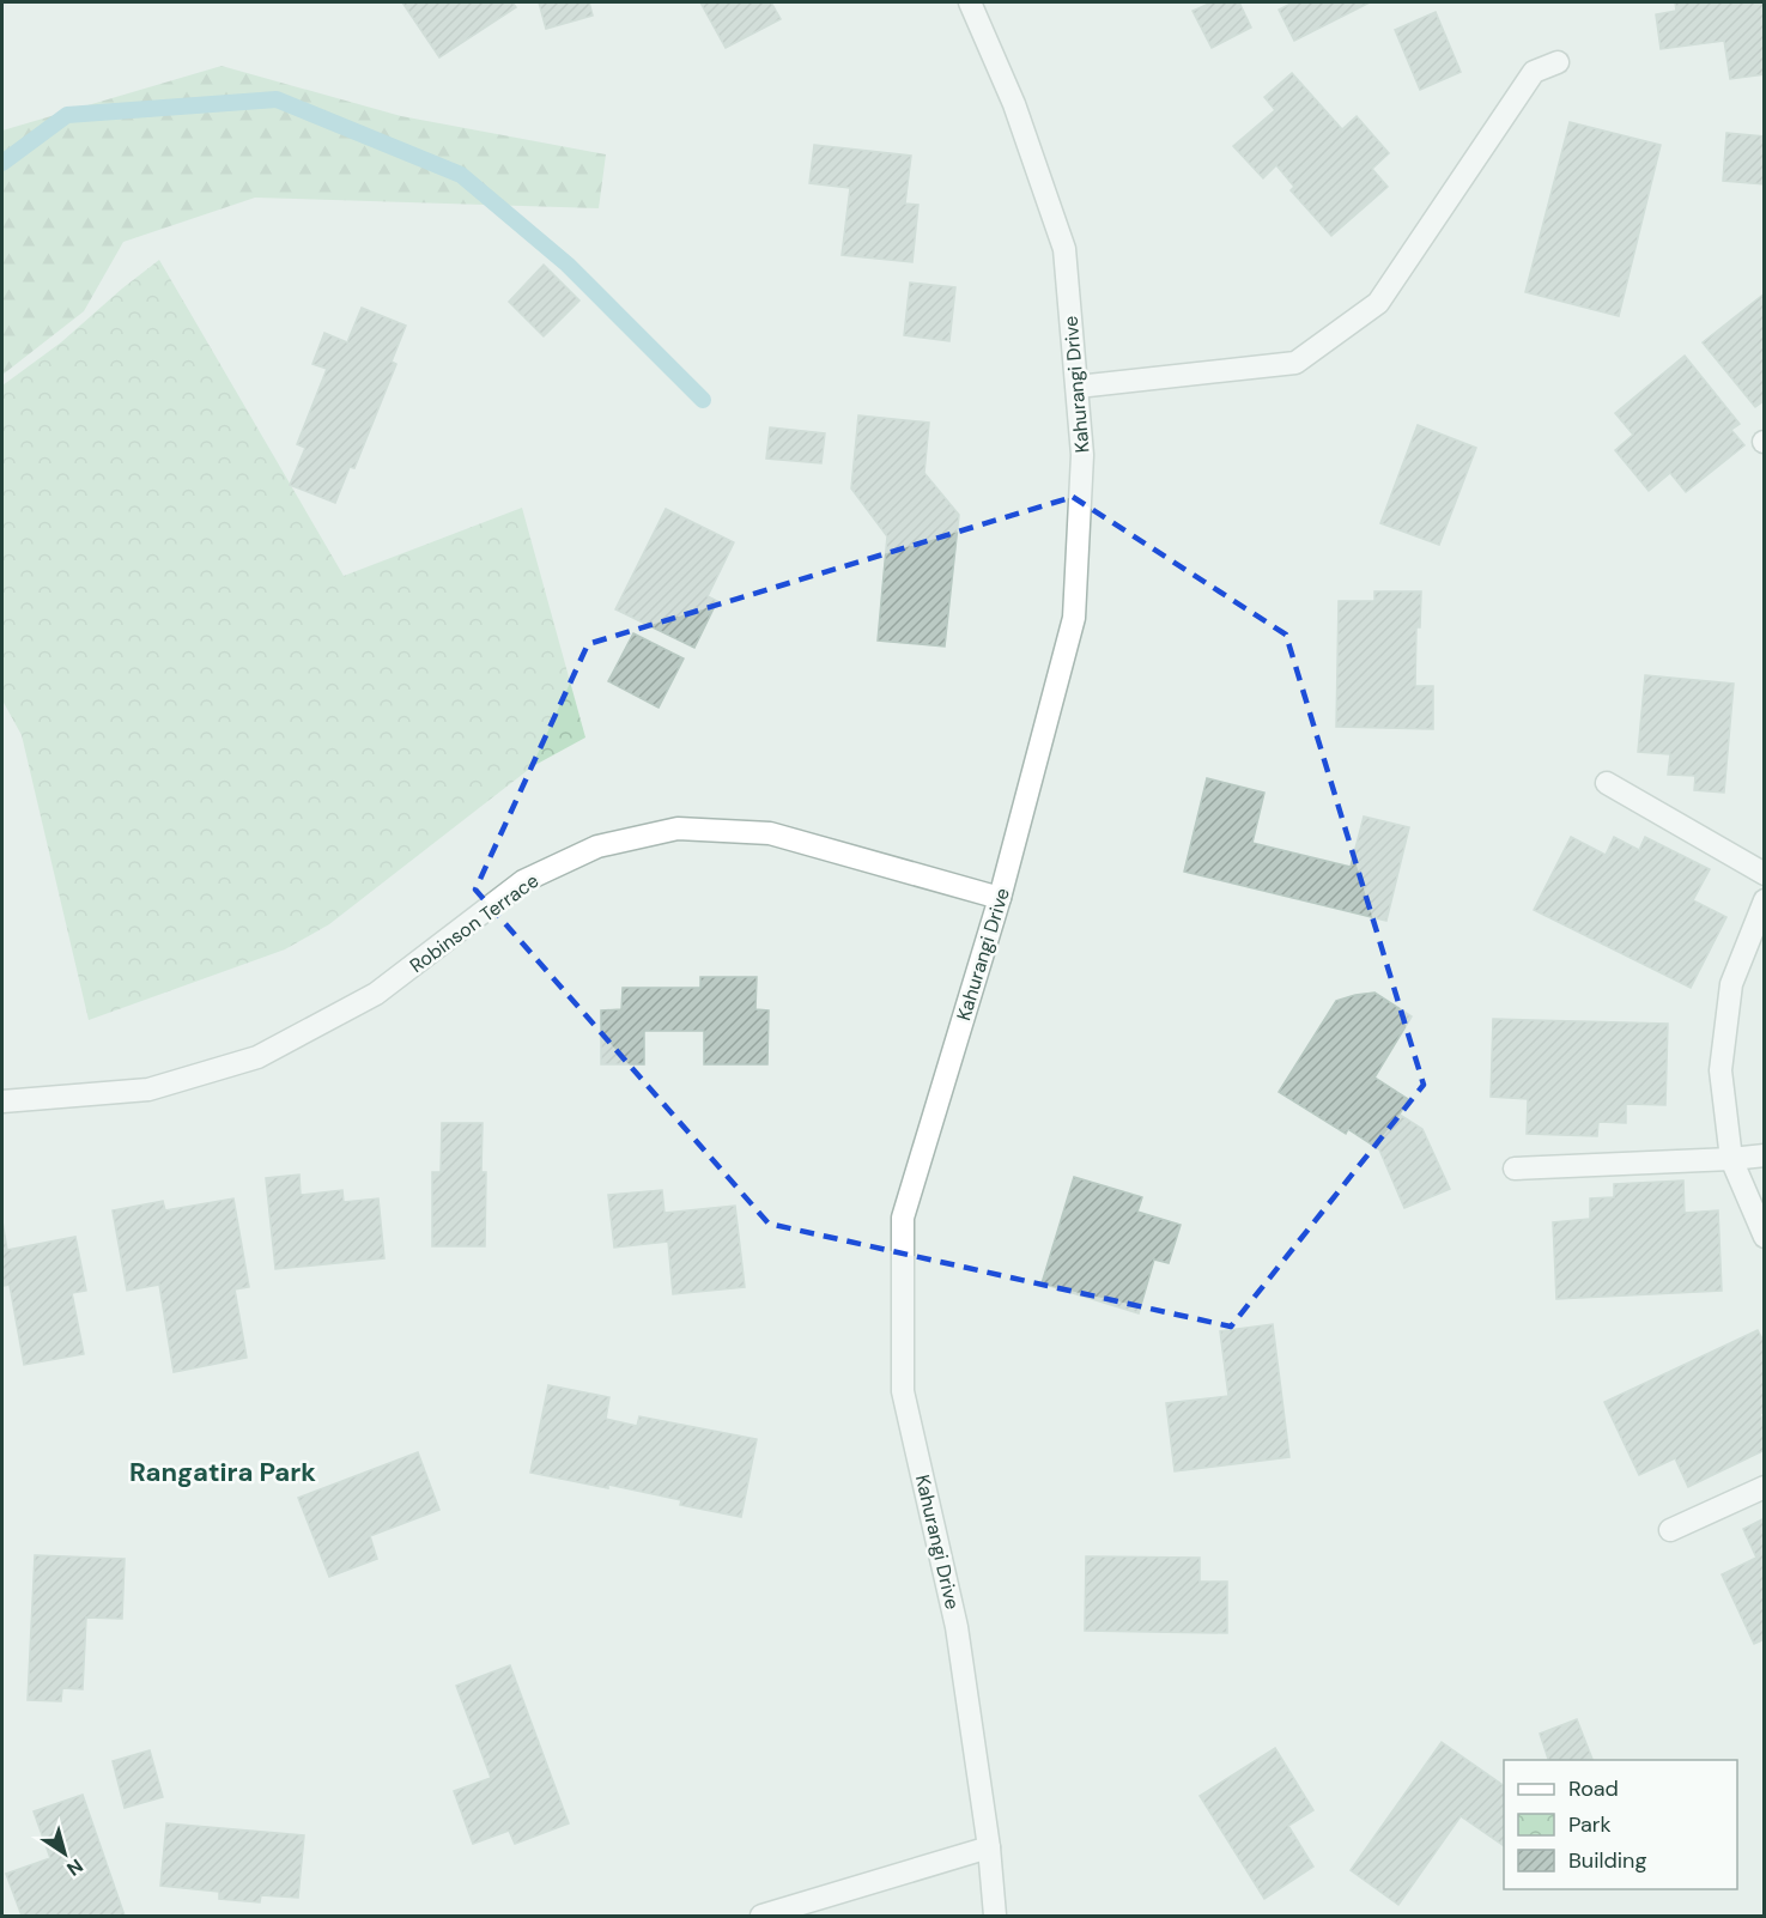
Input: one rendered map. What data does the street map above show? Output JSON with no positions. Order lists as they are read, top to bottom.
{
  "streets": {
    "street": ["Kahurangi Drive", "Robinson Terrace"]
  },
  "crossings": [
    ["Kahurangi Drive", "Robinson Terrace"]
  ],
  "districts": ["Rangatira Park"],
  "legend": ["Road", "Park", "Building"],
  "north": "bottom right"
}
